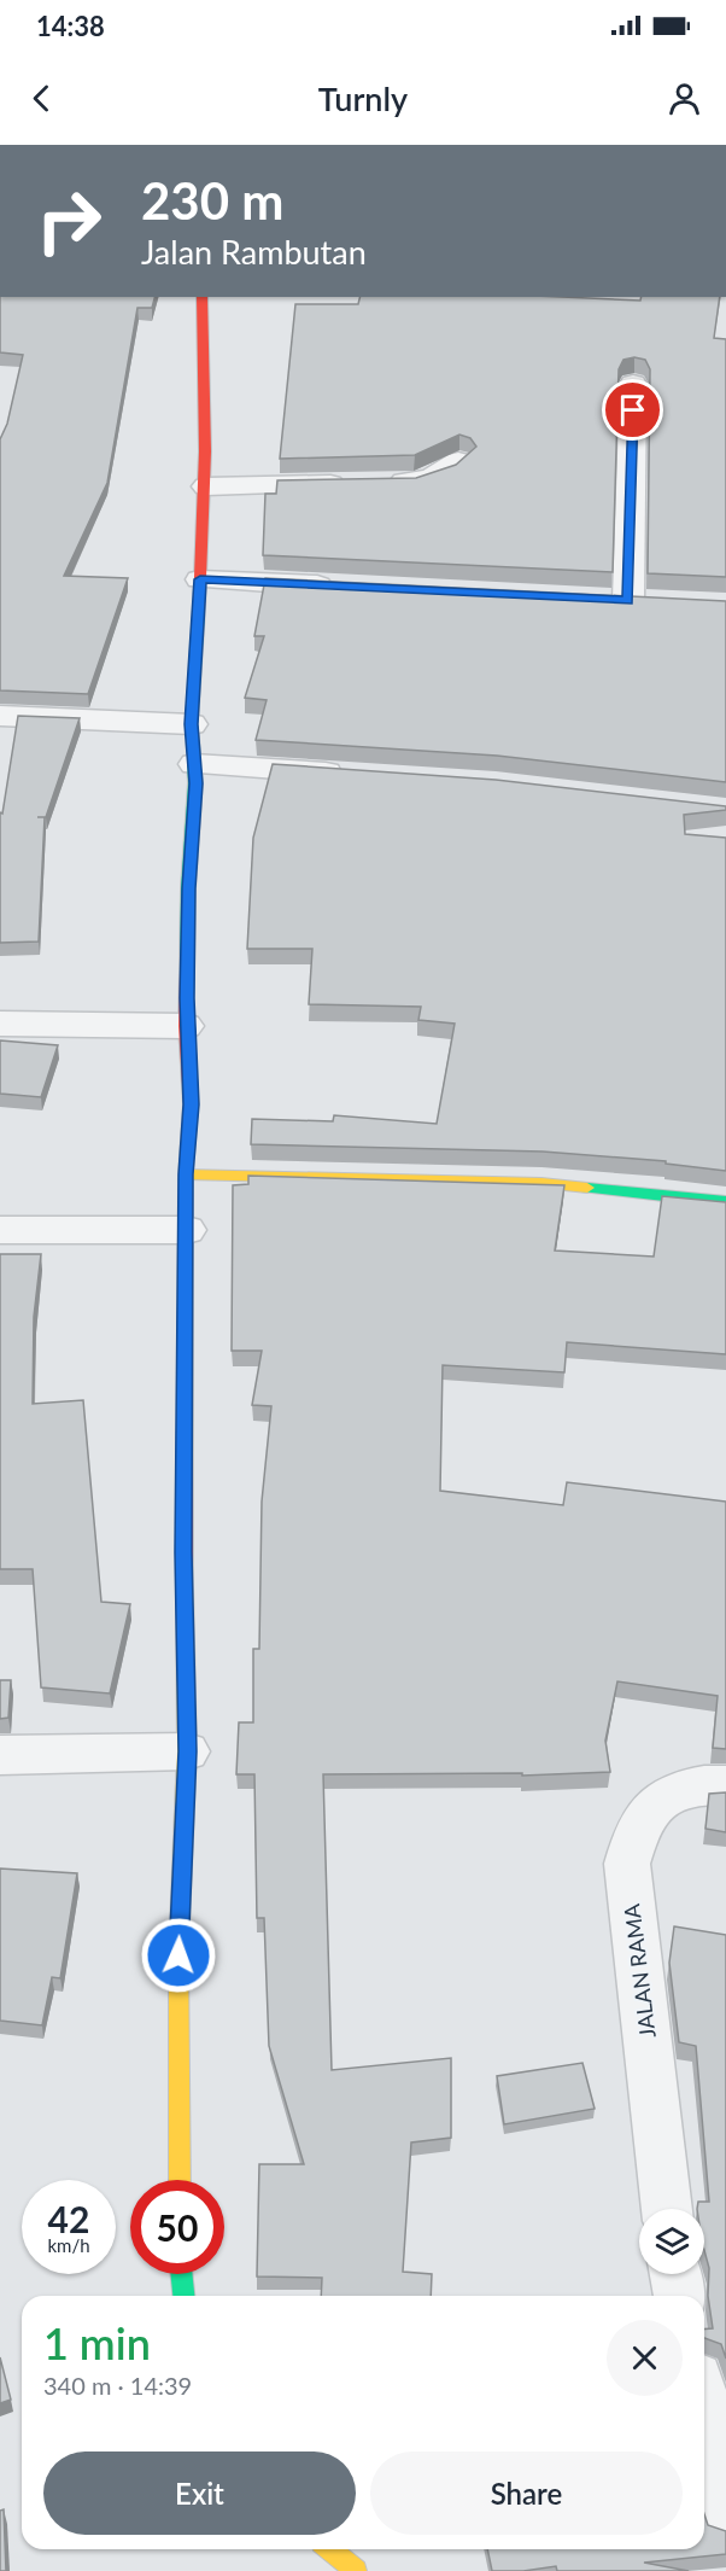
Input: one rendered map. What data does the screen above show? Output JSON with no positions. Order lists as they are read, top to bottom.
{
  "streets": {
    "street": ["JALAN RAMA"]
  },
  "page": {
    "status": "14:38",
    "header": "Turnly",
    "turn": ["230 m", "Jalan Rambutan"],
    "speed": "42 km/h",
    "limit": "50",
    "heading": ["1 min", "340 m · 14:39"],
    "buttons": ["Exit", "Share"]
  }
}
